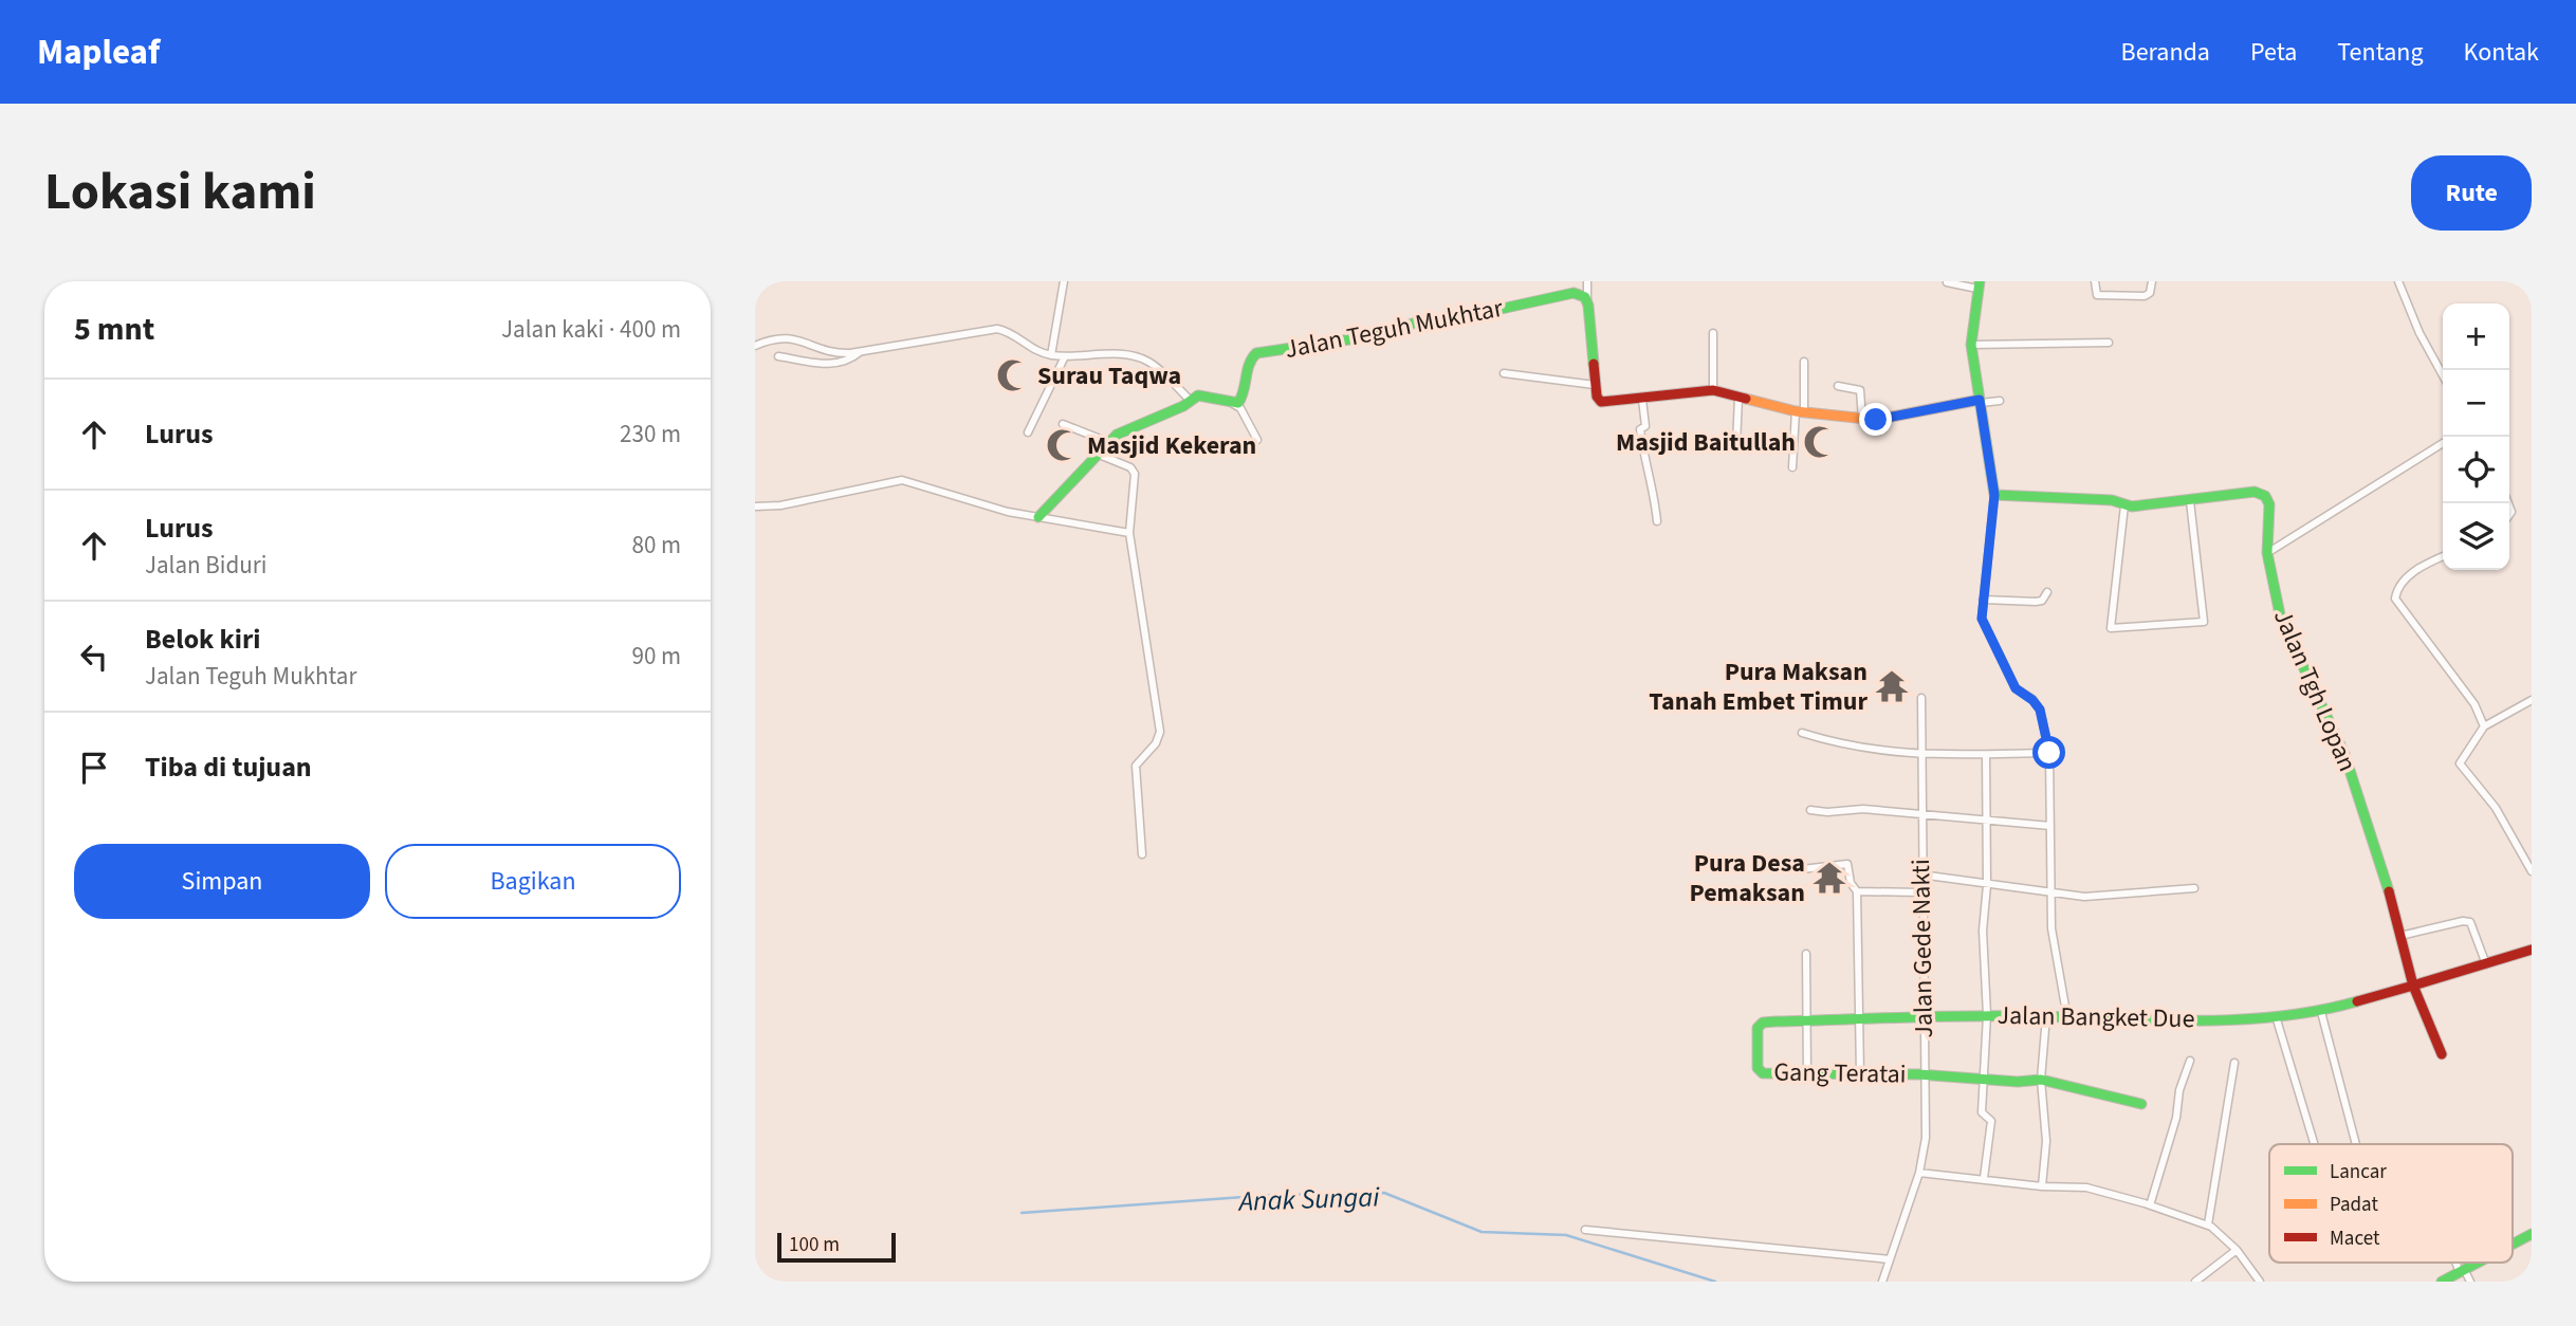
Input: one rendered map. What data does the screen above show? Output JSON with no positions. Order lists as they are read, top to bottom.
{
  "streets": {
    "main road": [
      "Jalan Teguh Mukhtar",
      "Jalan Tgh Lopan",
      "Jalan Bangket Due",
      "Gang Teratai"
    ],
    "street": ["Jalan Gede Nakti"]
  },
  "crossings": [
    ["Jalan Tgh Lopan", "Jalan Bangket Due"],
    ["Jalan Gede Nakti", "Jalan Bangket Due"],
    ["Jalan Gede Nakti", "Gang Teratai"],
    ["Jalan Bangket Due", "Gang Teratai"]
  ],
  "water": ["Anak Sungai"],
  "places": {
    "mosque": ["Surau Taqwa", "Masjid Baitullah", "Masjid Kekeran"],
    "temple": ["Pura Maksan Tanah Embet Timur", "Pura Desa Pemaksan"]
  },
  "legend": ["Lancar", "Padat", "Macet"],
  "scale_bar": "100 m",
  "page": {
    "header": "Mapleaf",
    "nav": [
      "Beranda",
      "Peta",
      "Tentang",
      "Kontak"
    ],
    "title": "Lokasi kami",
    "buttons": [
      "Rute",
      ["Simpan", "Bagikan"]
    ],
    "heading": ["5 mnt", "Jalan kaki · 400 m"],
    "map_buttons": ["+", "−"],
    "list": [
      ["Lurus", "230 m"],
      ["Lurus", "Jalan Biduri", "80 m"],
      ["Belok kiri", "Jalan Teguh Mukhtar", "90 m"],
      "Tiba di tujuan"
    ],
    "scale": "100 m"
  }
}
